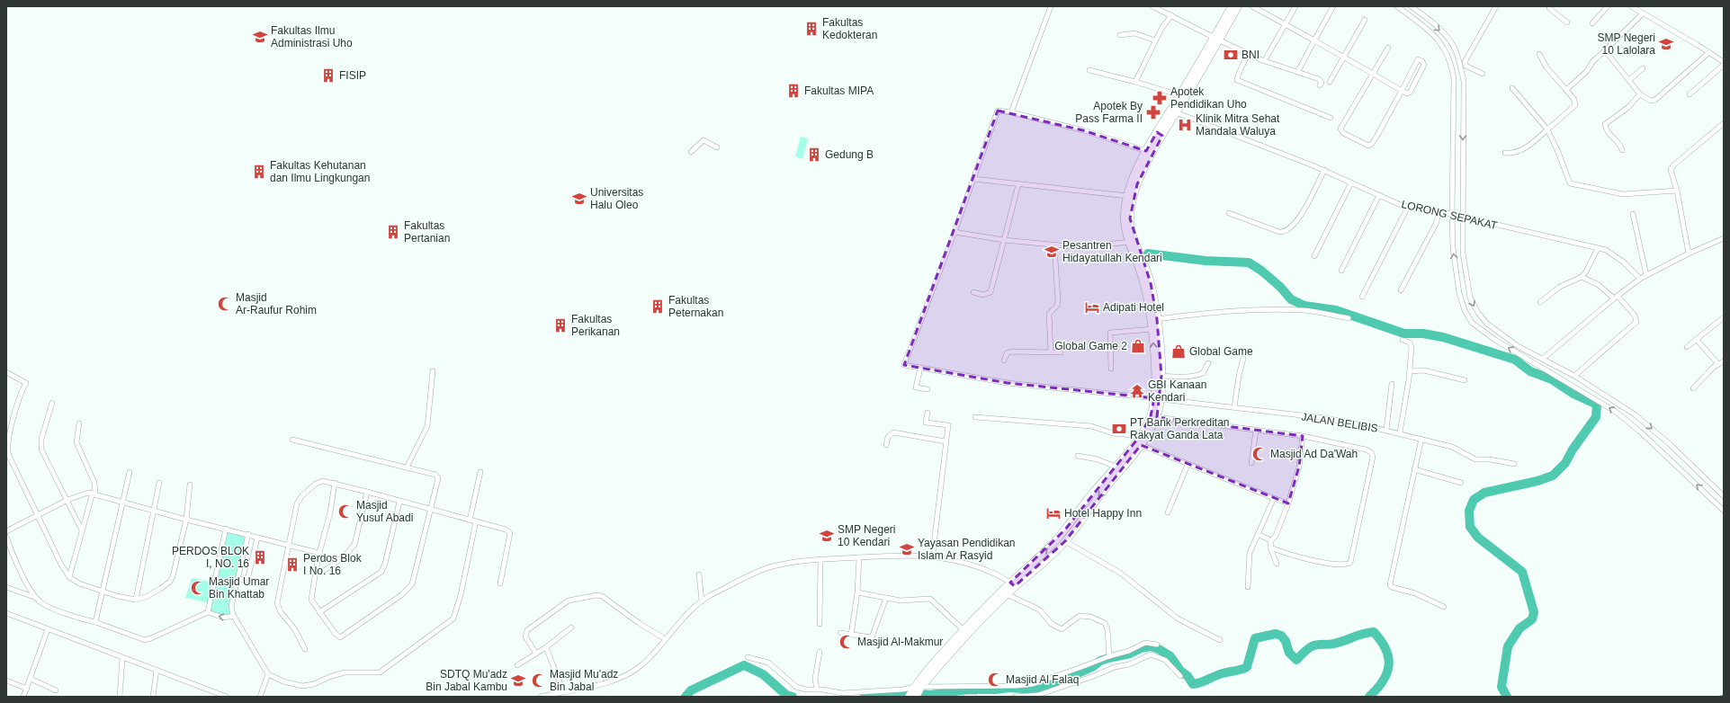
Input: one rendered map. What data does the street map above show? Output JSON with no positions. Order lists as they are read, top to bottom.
{
  "streets": {
    "street": ["LORONG SEPAKAT", "JALAN BELIBIS"]
  },
  "places": {
    "building": [
      "Fakultas Kedokteran",
      "FISIP",
      "Fakultas MIPA",
      "Gedung B",
      "Fakultas Kehutanan dan Ilmu Lingkungan",
      "Fakultas Pertanian",
      "Fakultas Peternakan",
      "Fakultas Perikanan",
      "PERDOS BLOK I, NO. 16",
      "Perdos Blok I No. 16"
    ],
    "school or university": [
      "Fakultas Ilmu Administrasi Uho",
      "SMP Negeri 10 Lalolara",
      "Universitas Halu Oleo",
      "Pesantren Hidayatullah Kendari",
      "SMP Negeri 10 Kendari",
      "Yayasan Pendidikan Islam Ar Rasyid",
      "SDTQ Mu'adz Bin Jabal Kambu"
    ],
    "bank": ["BNI", "PT Bank Perkreditan Rakyat Ganda Lata"],
    "pharmacy": ["Apotek Pendidikan Uho", "Apotek By Pass Farma II"],
    "hospital": ["Klinik Mitra Sehat Mandala Waluya"],
    "mosque": [
      "Masjid Ar-Raufur Rohim",
      "Masjid Ad Da'Wah",
      "Masjid Yusuf Abadi",
      "Masjid Umar Bin Khattab",
      "Masjid Al-Makmur",
      "Masjid Al Falaq",
      "Masjid Mu'adz Bin Jabal"
    ],
    "hotel": ["Adipati Hotel", "Hotel Happy Inn"],
    "shop": ["Global Game 2", "Global Game"],
    "temple": ["GBI Kanaan Kendari"]
  }
}
